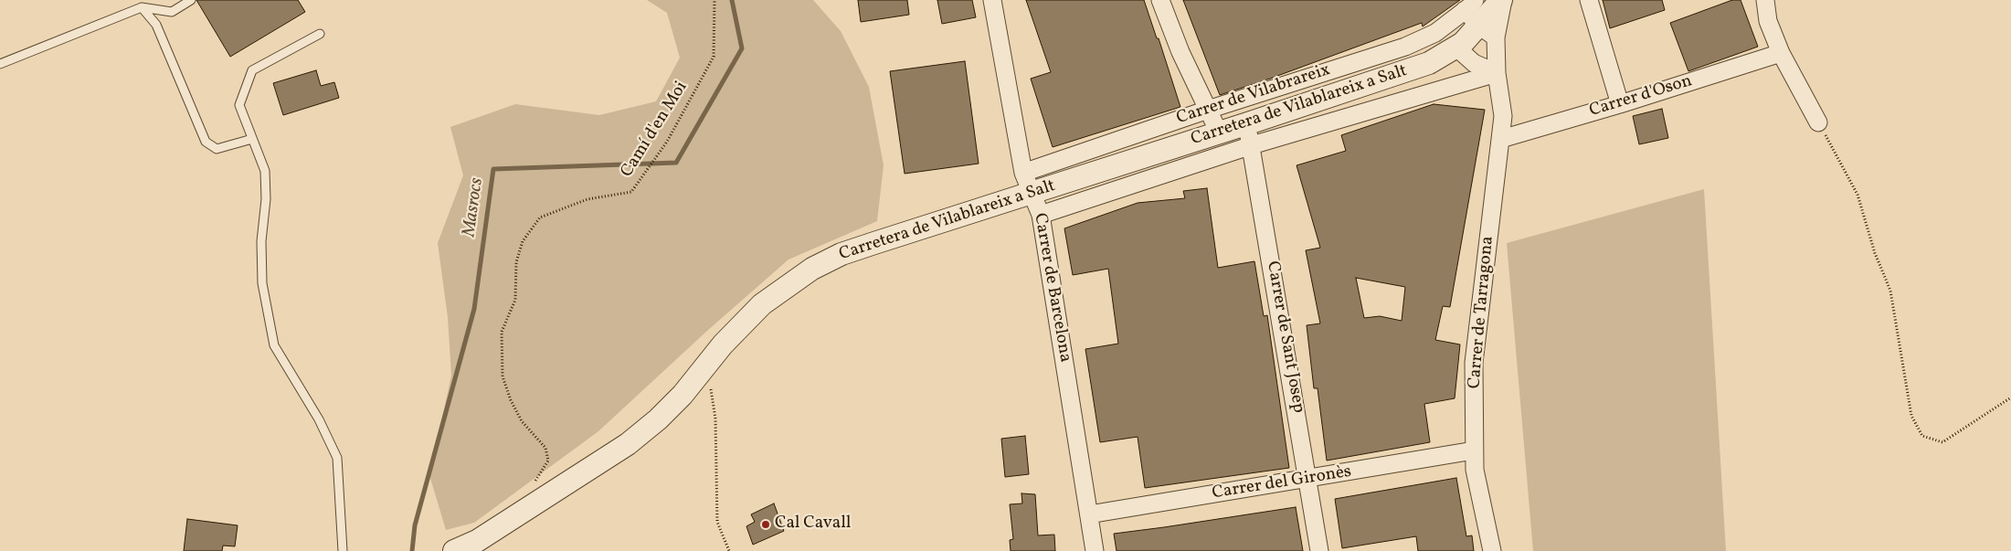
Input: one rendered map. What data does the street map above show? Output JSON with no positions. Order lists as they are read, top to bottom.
{
  "streets": {
    "street": [
      "Carrer de Vilabrareix",
      "Carrer d'Oson",
      "Carretera de Vilablareix a Salt",
      "Carrer de Barcelona",
      "Carrer de Tarragona",
      "Carrer de Sant Josep",
      "Carrer del Gironès"
    ],
    "path": ["Camí d'en Moi"]
  },
  "crossings": [
    ["Carrer de Vilabrareix", "Carretera de Vilablareix a Salt"],
    ["Carrer de Vilabrareix", "Carrer de Barcelona"],
    ["Carrer de Vilabrareix", "Carrer de Tarragona"],
    ["Carrer d'Oson", "Carrer de Tarragona"],
    ["Carretera de Vilablareix a Salt", "Carrer de Barcelona"],
    ["Carretera de Vilablareix a Salt", "Carrer de Tarragona"],
    ["Carretera de Vilablareix a Salt", "Carrer de Sant Josep"],
    ["Carrer de Barcelona", "Carrer del Gironès"],
    ["Carrer de Tarragona", "Carrer del Gironès"],
    ["Carrer de Sant Josep", "Carrer del Gironès"]
  ],
  "water": ["Masrocs"],
  "places": ["Cal Cavall"]
}
